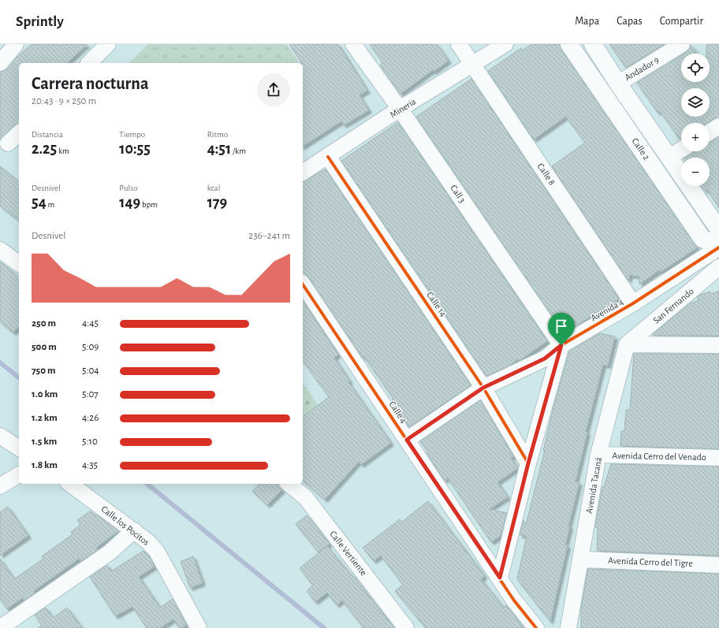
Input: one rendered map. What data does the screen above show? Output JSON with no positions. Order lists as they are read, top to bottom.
{
  "streets": {
    "street": [
      "Andador 9",
      "Mineria",
      "Calle 2",
      "Calle 8",
      "Call 3",
      "Calle 14",
      "San Fernando",
      "Avenida 4",
      "Calle 4",
      "Avenida Cerro del Venado",
      "Avenida Tacaná",
      "Calle los Pocitos",
      "Calle Vertiente",
      "Avenida Cerro del Tigre"
    ]
  },
  "crossings": [
    ["Andador 9", "Calle 2"],
    ["Mineria", "Calle 8"],
    ["Mineria", "Call 3"],
    ["Mineria", "Calle 14"],
    ["Calle 2", "Avenida 4"],
    ["Calle 8", "Avenida 4"],
    ["Call 3", "Avenida 4"],
    ["Calle 14", "Avenida 4"],
    ["San Fernando", "Avenida Tacaná"],
    ["Avenida 4", "Calle 4"],
    ["Avenida Cerro del Venado", "Avenida Tacaná"],
    ["Avenida Tacaná", "Avenida Cerro del Tigre"]
  ],
  "page": {
    "header": "Sprintly",
    "nav": ["Mapa", "Capas", "Compartir"],
    "map_buttons": ["+", "−"],
    "heading": ["Carrera nocturna", "20:43 · 9 × 250 m"],
    "stats": [
      ["Distancia", "2.25 km"],
      ["Tiempo", "10:55"],
      ["Ritmo", "4:51 /km"],
      ["Desnivel", "54 m"],
      ["Pulso", "149 bpm"],
      ["kcal", "179"]
    ],
    "chart": ["Desnivel", "236–241 m"],
    "list": [
      {
        "name": "250 m",
        "note": "4:45"
      },
      {
        "name": "500 m",
        "note": "5:09"
      },
      {
        "name": "750 m",
        "note": "5:04"
      },
      {
        "name": "1.0 km",
        "note": "5:07"
      },
      {
        "name": "1.2 km",
        "note": "4:26"
      },
      {
        "name": "1.5 km",
        "note": "5:10"
      },
      {
        "name": "1.8 km",
        "note": "4:35"
      }
    ]
  }
}
